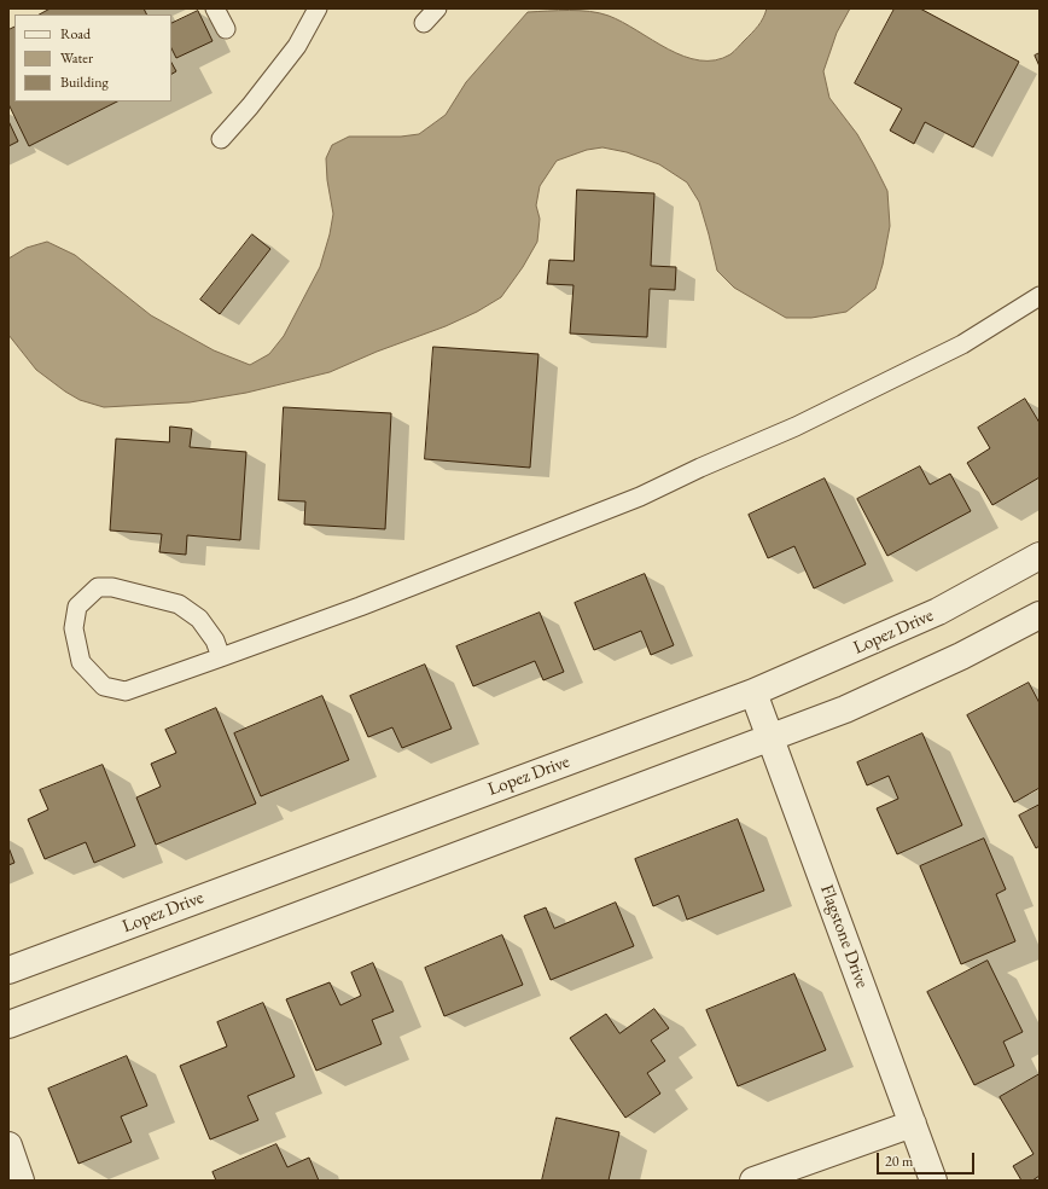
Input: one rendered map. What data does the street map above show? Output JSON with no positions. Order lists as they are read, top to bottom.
{
  "streets": {
    "street": ["Lopez Drive", "Flagstone Drive"]
  },
  "crossings": [
    ["Lopez Drive", "Flagstone Drive"]
  ],
  "legend": ["Road", "Water", "Building"],
  "scale_bar": "20 m"
}
